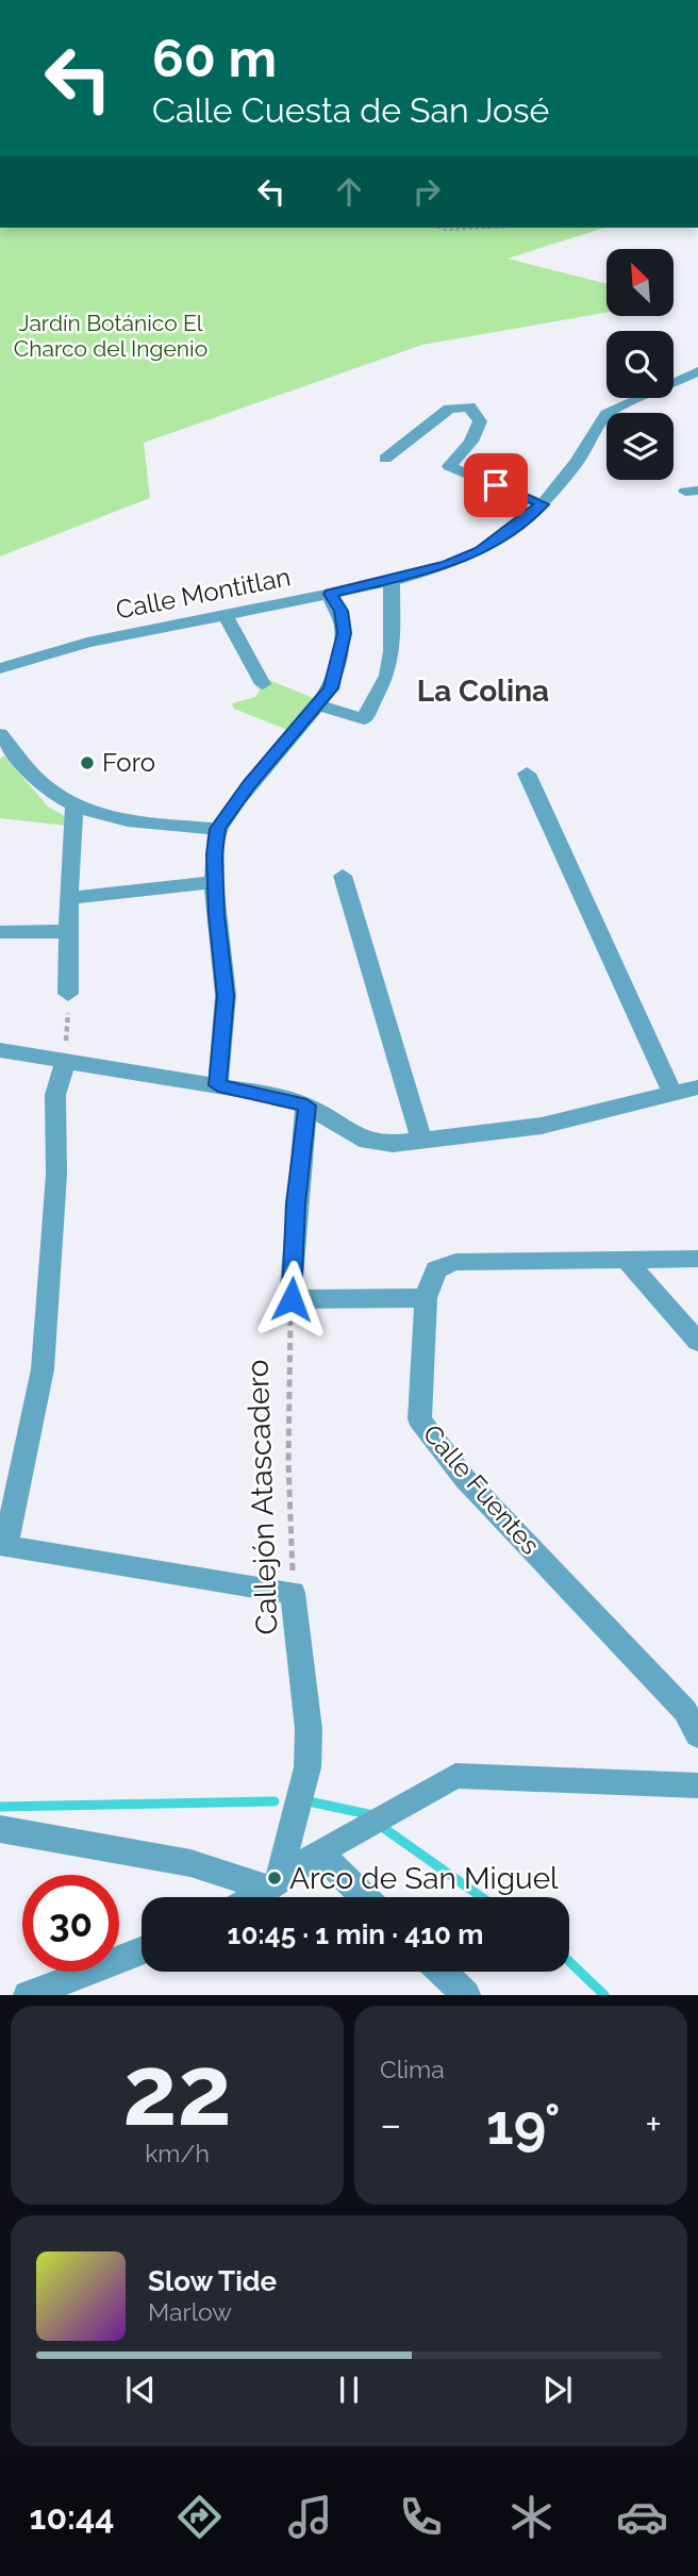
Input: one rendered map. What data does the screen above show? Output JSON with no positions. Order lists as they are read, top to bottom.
{
  "streets": {
    "street": ["Calle Montitlan", "Calle Fuentes", "Callejón Atascadero"]
  },
  "districts": ["La Colina"],
  "parks": ["Jardín Botánico El Charco del Ingenio"],
  "places": ["Foro", "Arco de San Miguel"],
  "north": "top left",
  "page": {
    "turn": ["60 m", "Calle Cuesta de San José"],
    "limit": "30",
    "trip": "10:45 · 1 min · 410 m",
    "tile": [
      ["22", "km/h"],
      "Clima"
    ],
    "heat": ["−", "19°", "+"],
    "song": ["Slow Tide", "Marlow"],
    "tabs": "10:44"
  }
}
